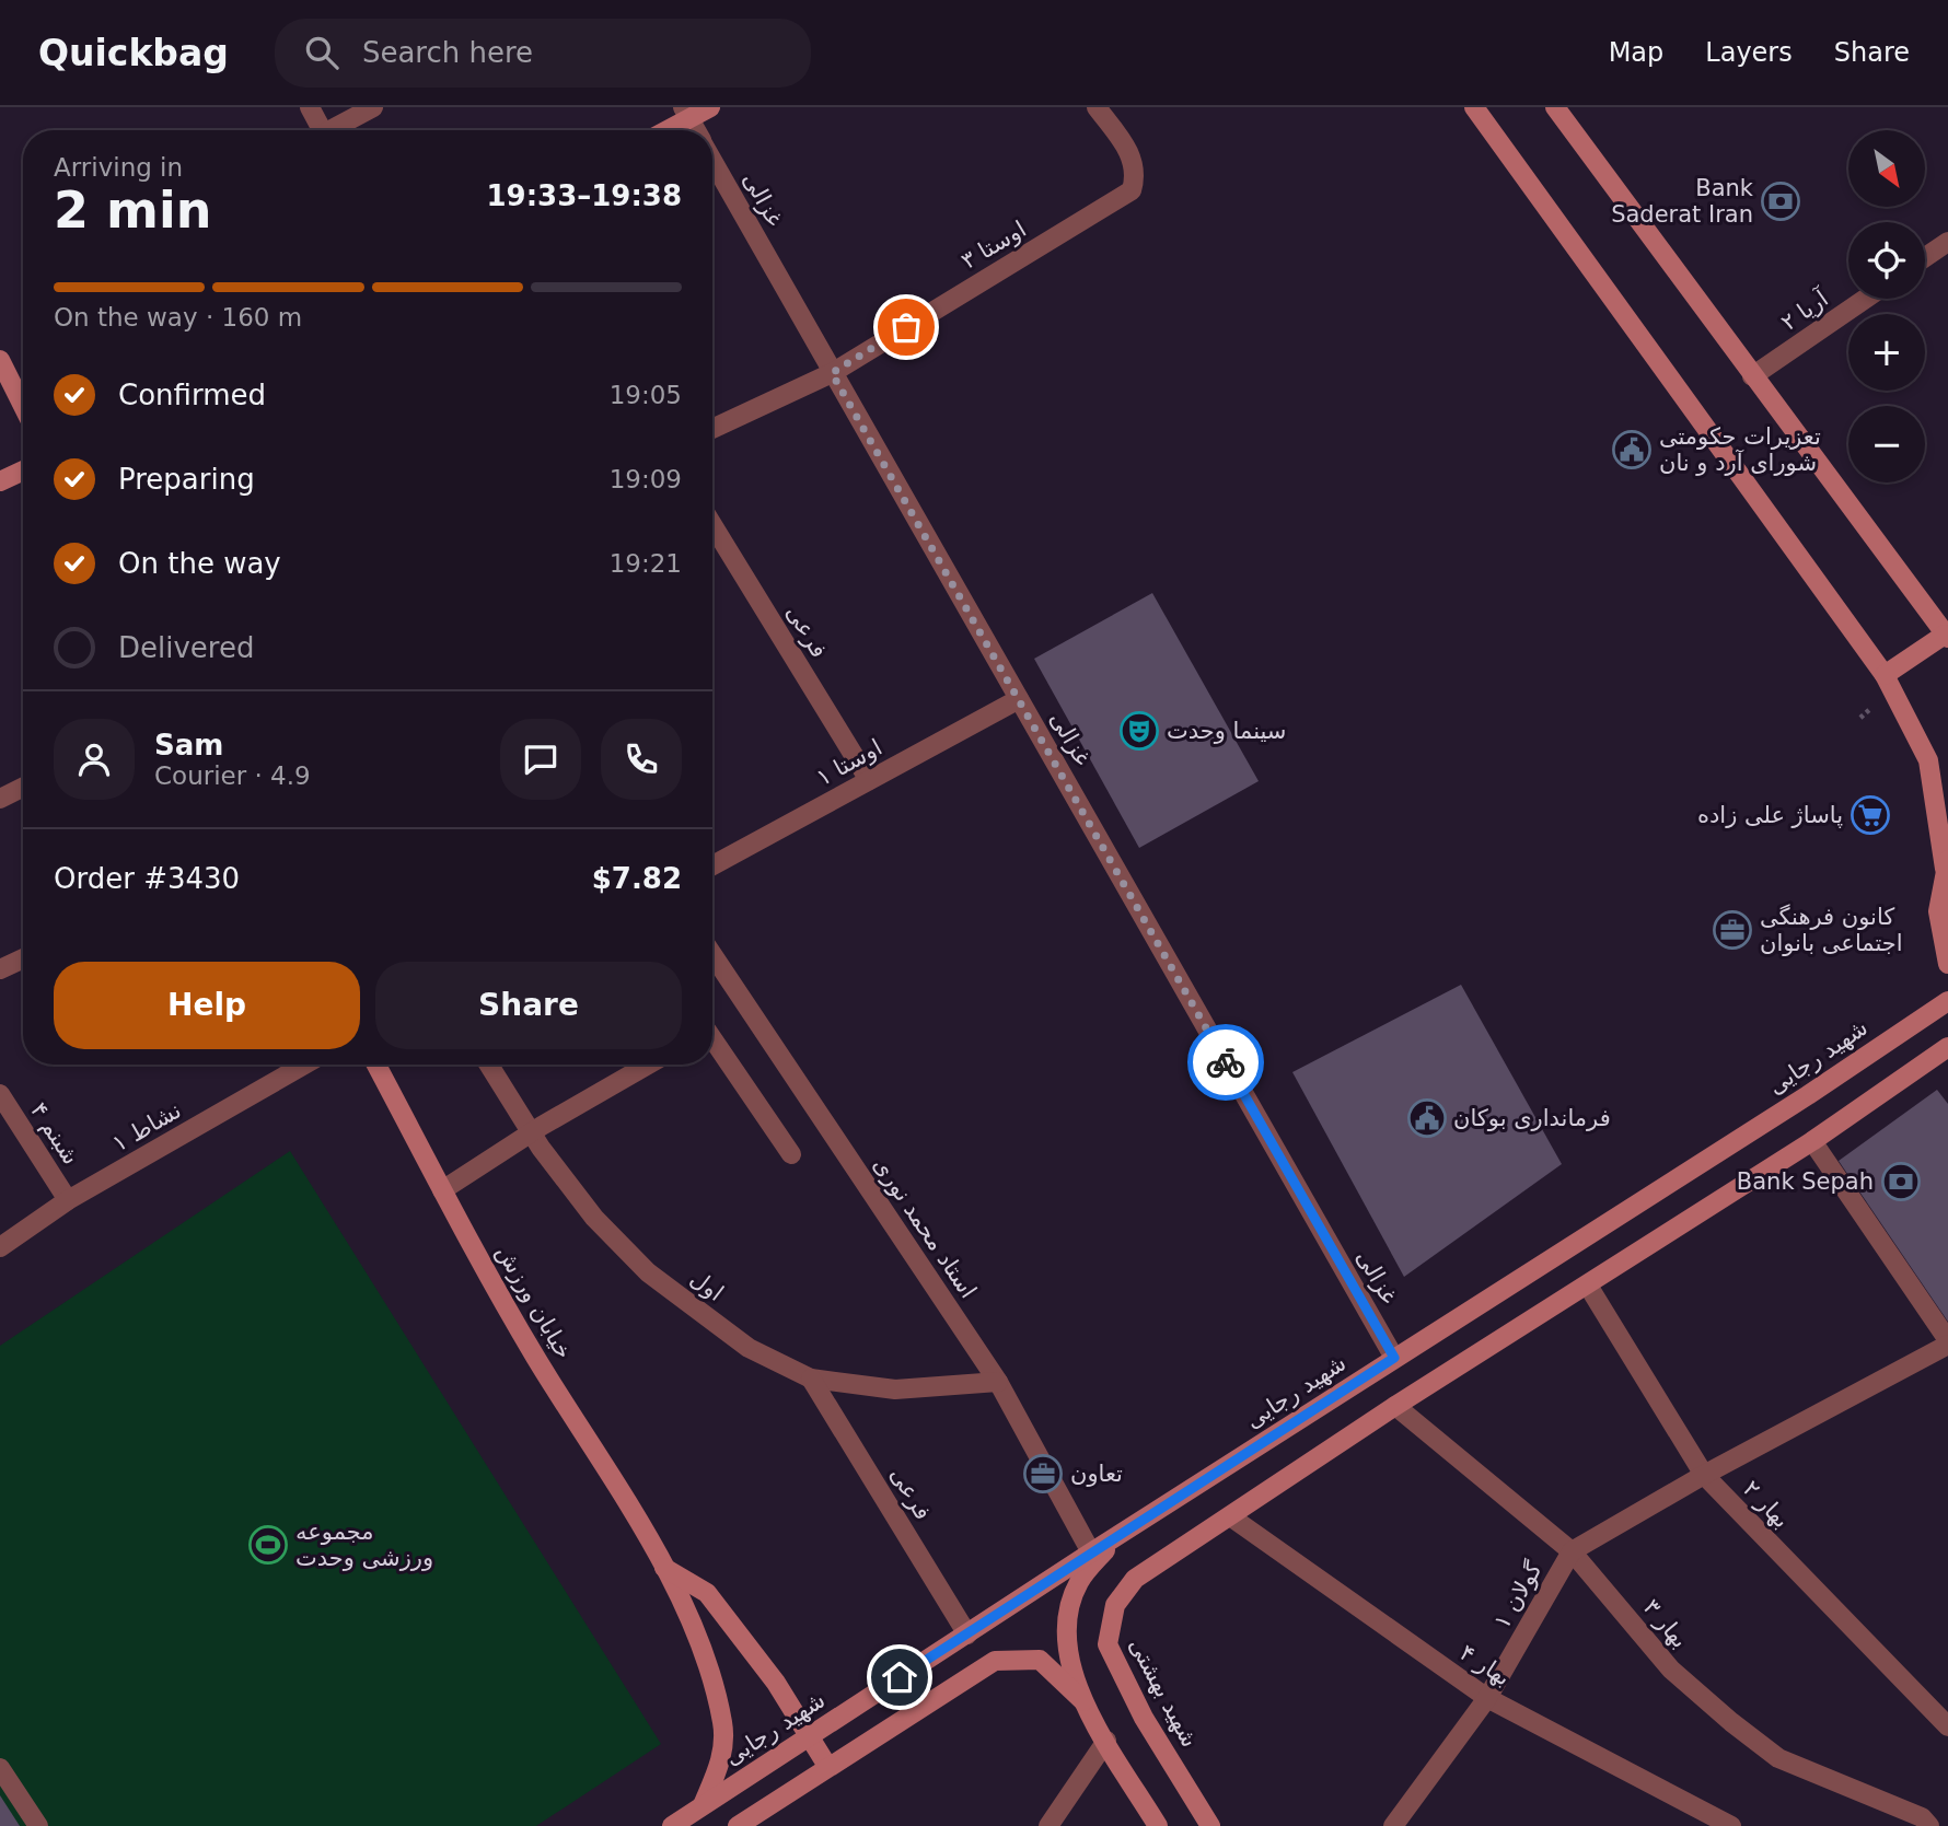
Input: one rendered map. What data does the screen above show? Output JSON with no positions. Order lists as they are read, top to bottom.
{
  "streets": {
    "main road": ["شهید رجایی", "خیابان ورزش", "شهید بهشتی"],
    "street": [
      "غزالی",
      "اوستا ۳",
      "آریا ۲",
      "فرعی",
      "اوستا ۱",
      "نشاط ۱",
      "شبنم ۴",
      "استاد محمد نوری",
      "اول",
      "بهار ۲",
      "گولان ۱",
      "بهار ۳",
      "بهار ۴"
    ]
  },
  "crossings": [
    ["غزالی", "اوستا ۳"],
    ["غزالی", "اوستا ۱"],
    ["غزالی", "شهید رجایی"],
    ["فرعی", "اوستا ۱"],
    ["فرعی", "شهید رجایی"],
    ["فرعی", "اول"],
    ["شهید رجایی", "استاد محمد نوری"],
    ["شهید رجایی", "خیابان ورزش"],
    ["نشاط ۱", "شبنم ۴"],
    ["استاد محمد نوری", "اول"],
    ["بهار ۲", "گولان ۱"],
    ["گولان ۱", "بهار ۳"],
    ["گولان ۱", "بهار ۴"],
    ["بهار ۴", "شهید بهشتی"]
  ],
  "places": {
    "bank": ["Bank Saderat Iran", "Bank Sepah"],
    "public building": ["تعزیرات حکومتی شورای آرد و نان", "فرمانداری بوکان"],
    "theatre": ["سینما وحدت"],
    "supermarket": ["پاساژ علی زاده"],
    "office": ["کانون فرهنگی اجتماعی بانوان", "تعاون"],
    "sports": ["مجموعه ورزشی وحدت"]
  },
  "north": "bottom right",
  "page": {
    "header": "Quickbag",
    "search": "Search here",
    "nav": ["Map", "Layers", "Share"],
    "map_buttons": ["+", "−"],
    "heading": ["2 min", "Arriving in", "19:33–19:38"],
    "panel": [
      "Sam",
      "Courier · 4.9",
      "Order #3430",
      "$7.82"
    ],
    "bar": "On the way · 160 m",
    "list": [
      ["Confirmed", "19:05"],
      ["Preparing", "19:09"],
      ["On the way", "19:21"],
      "Delivered"
    ],
    "buttons": ["Help", "Share"]
  }
}
